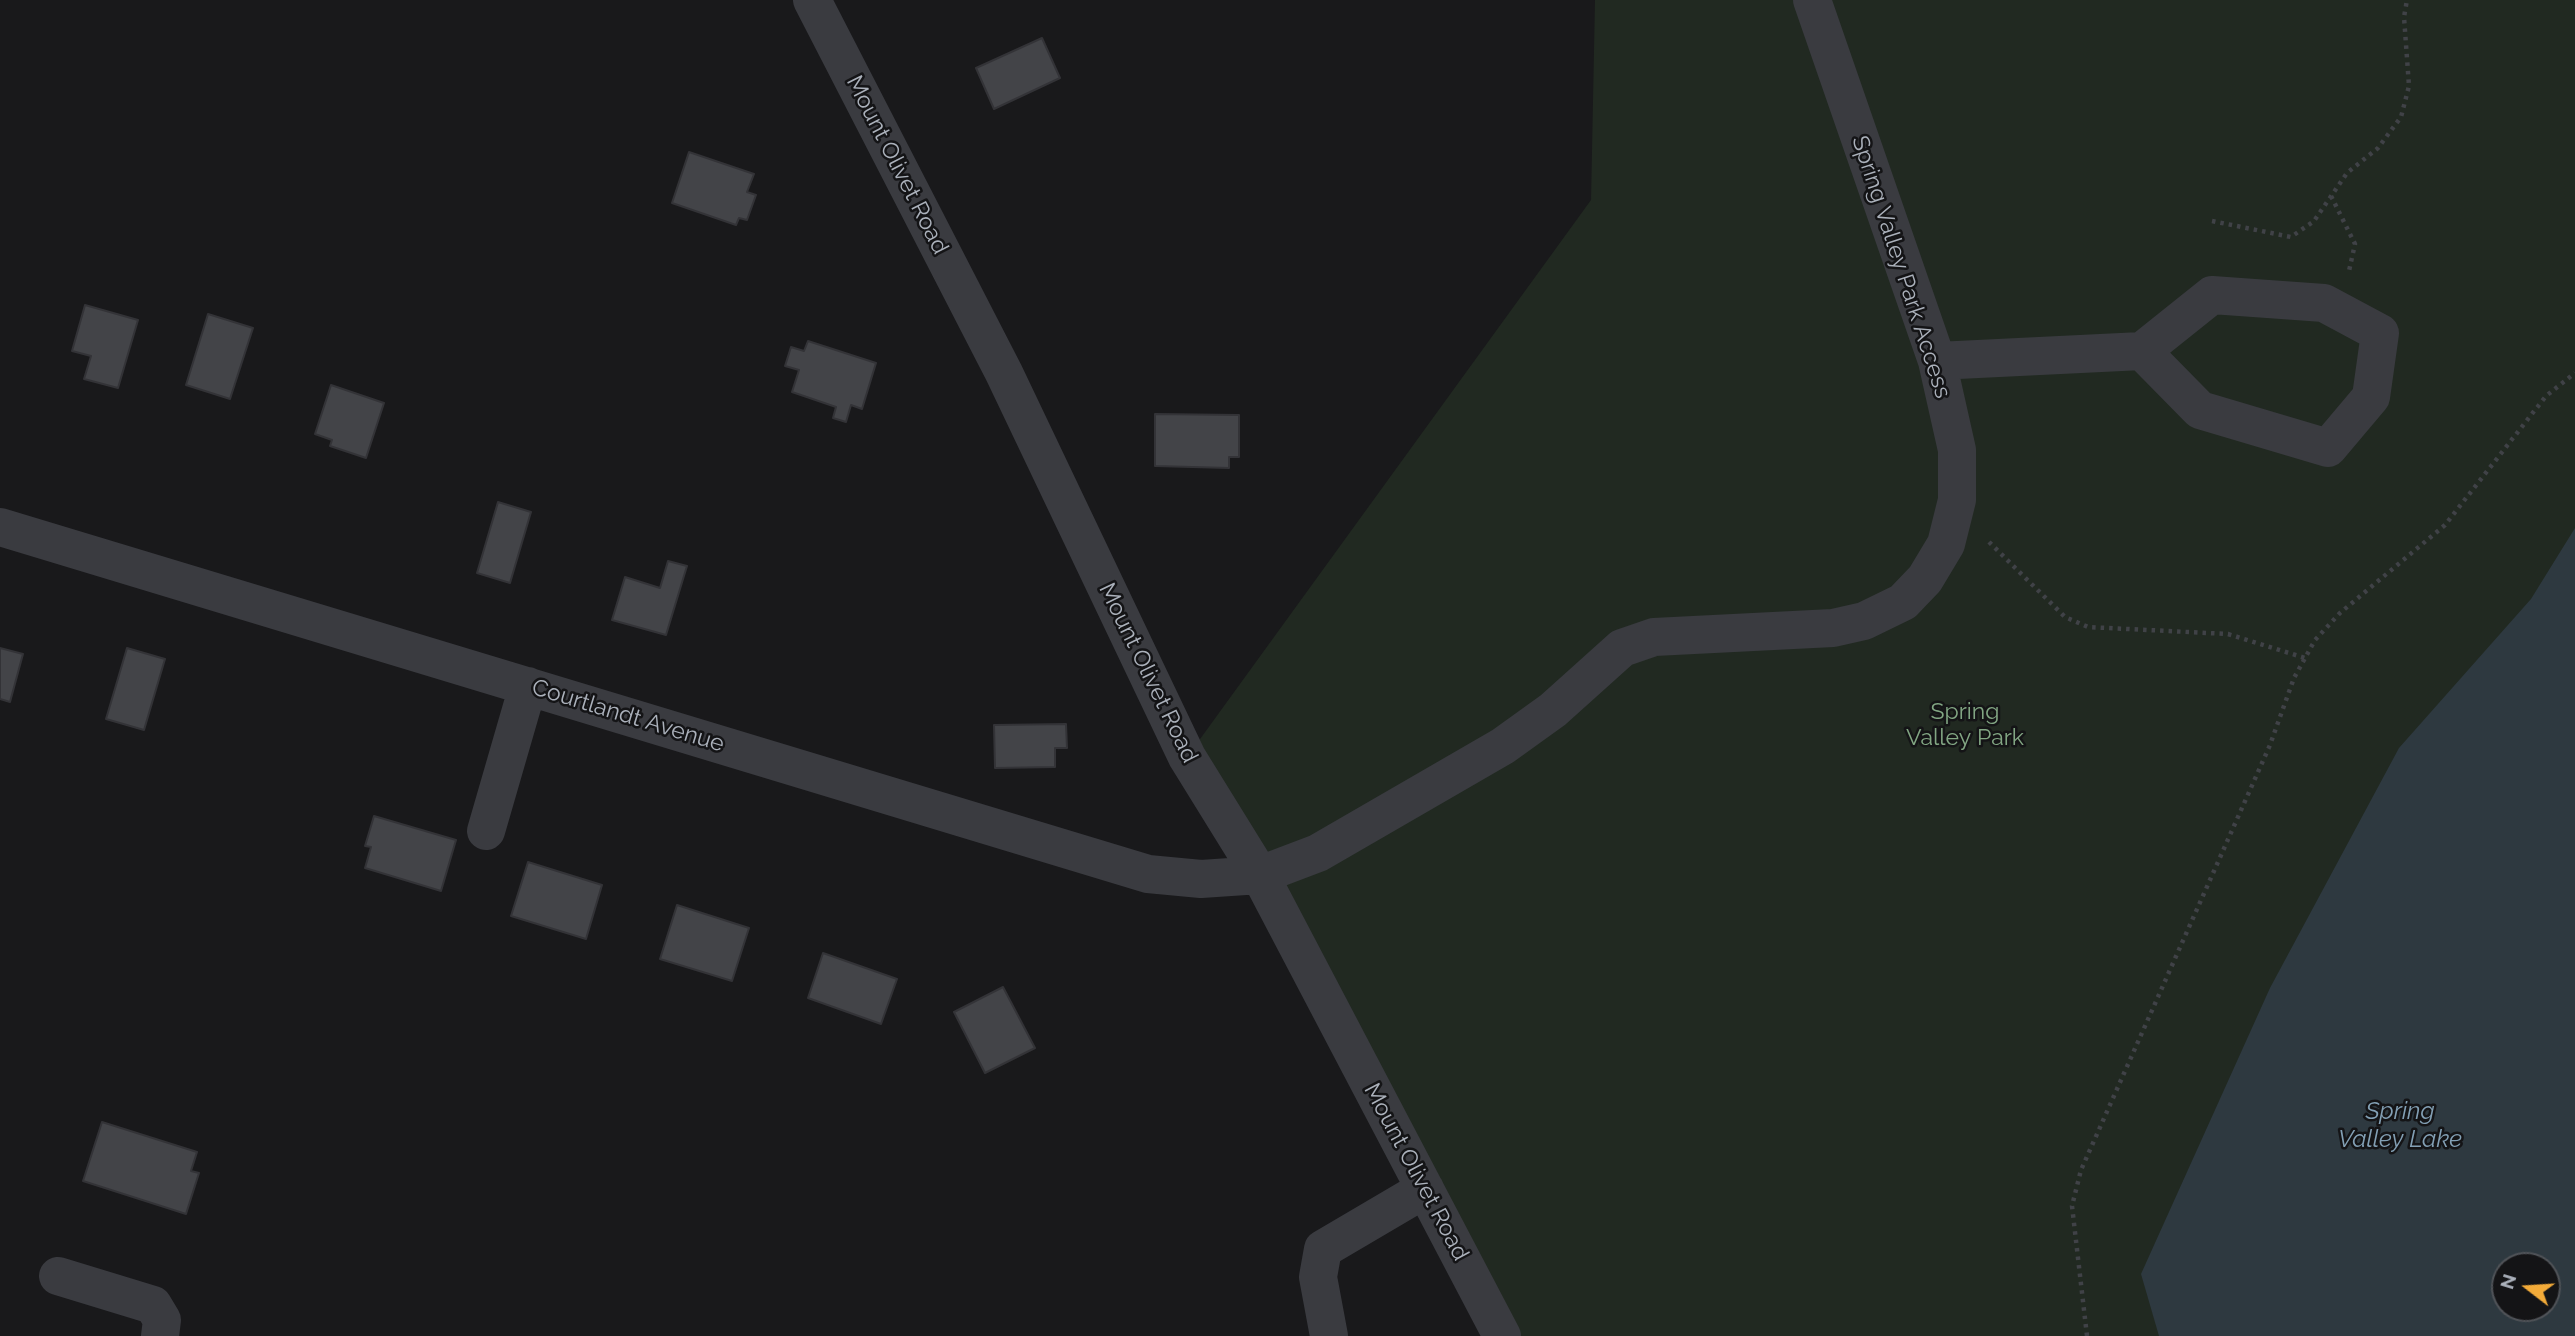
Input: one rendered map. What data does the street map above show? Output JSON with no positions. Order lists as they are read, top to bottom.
{
  "streets": {
    "street": ["Mount Olivet Road", "Spring Valley Park Access", "Courtlandt Avenue"]
  },
  "crossings": [
    ["Mount Olivet Road", "Spring Valley Park Access"],
    ["Mount Olivet Road", "Courtlandt Avenue"],
    ["Spring Valley Park Access", "Courtlandt Avenue"]
  ],
  "water": ["Spring Valley Lake"],
  "parks": ["Spring Valley Park"],
  "north": "left"
}
